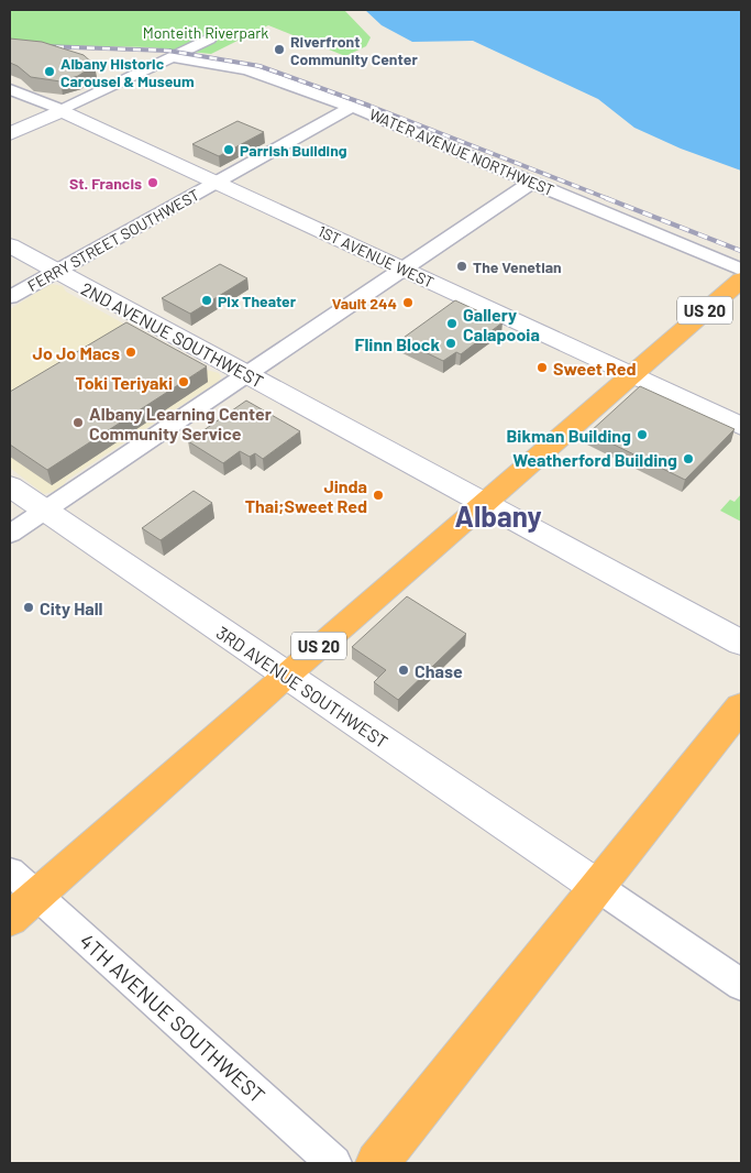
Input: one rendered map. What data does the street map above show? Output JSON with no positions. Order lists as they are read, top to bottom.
{
  "streets": {
    "highway": ["US 20"],
    "street": [
      "WATER AVENUE NORTHWEST",
      "FERRY STREET SOUTHWEST",
      "1ST AVENUE WEST",
      "2ND AVENUE SOUTHWEST",
      "3RD AVENUE SOUTHWEST",
      "4TH AVENUE SOUTHWEST"
    ]
  },
  "crossings": [
    ["WATER AVENUE NORTHWEST", "FERRY STREET SOUTHWEST"],
    ["FERRY STREET SOUTHWEST", "1ST AVENUE WEST"],
    ["FERRY STREET SOUTHWEST", "2ND AVENUE SOUTHWEST"],
    ["1ST AVENUE WEST", "US 20"],
    ["US 20", "2ND AVENUE SOUTHWEST"],
    ["US 20", "3RD AVENUE SOUTHWEST"],
    ["US 20", "4TH AVENUE SOUTHWEST"]
  ],
  "districts": ["Albany"],
  "parks": ["Monteith Riverpark"],
  "places": [
    "Riverfront Community Center",
    "Albany Historic Carousel & Museum",
    "Parrish Building",
    "St. Francis",
    "The Venetian",
    "Pix Theater",
    "Vault 244",
    "Gallery Calapooia",
    "Flinn Block",
    "Jo Jo Macs",
    "Sweet Red",
    "Toki Teriyaki",
    "Albany Learning Center Community Service",
    "Bikman Building",
    "Weatherford Building",
    "Jinda Thai;Sweet Red",
    "City Hall",
    "Chase"
  ]
}
